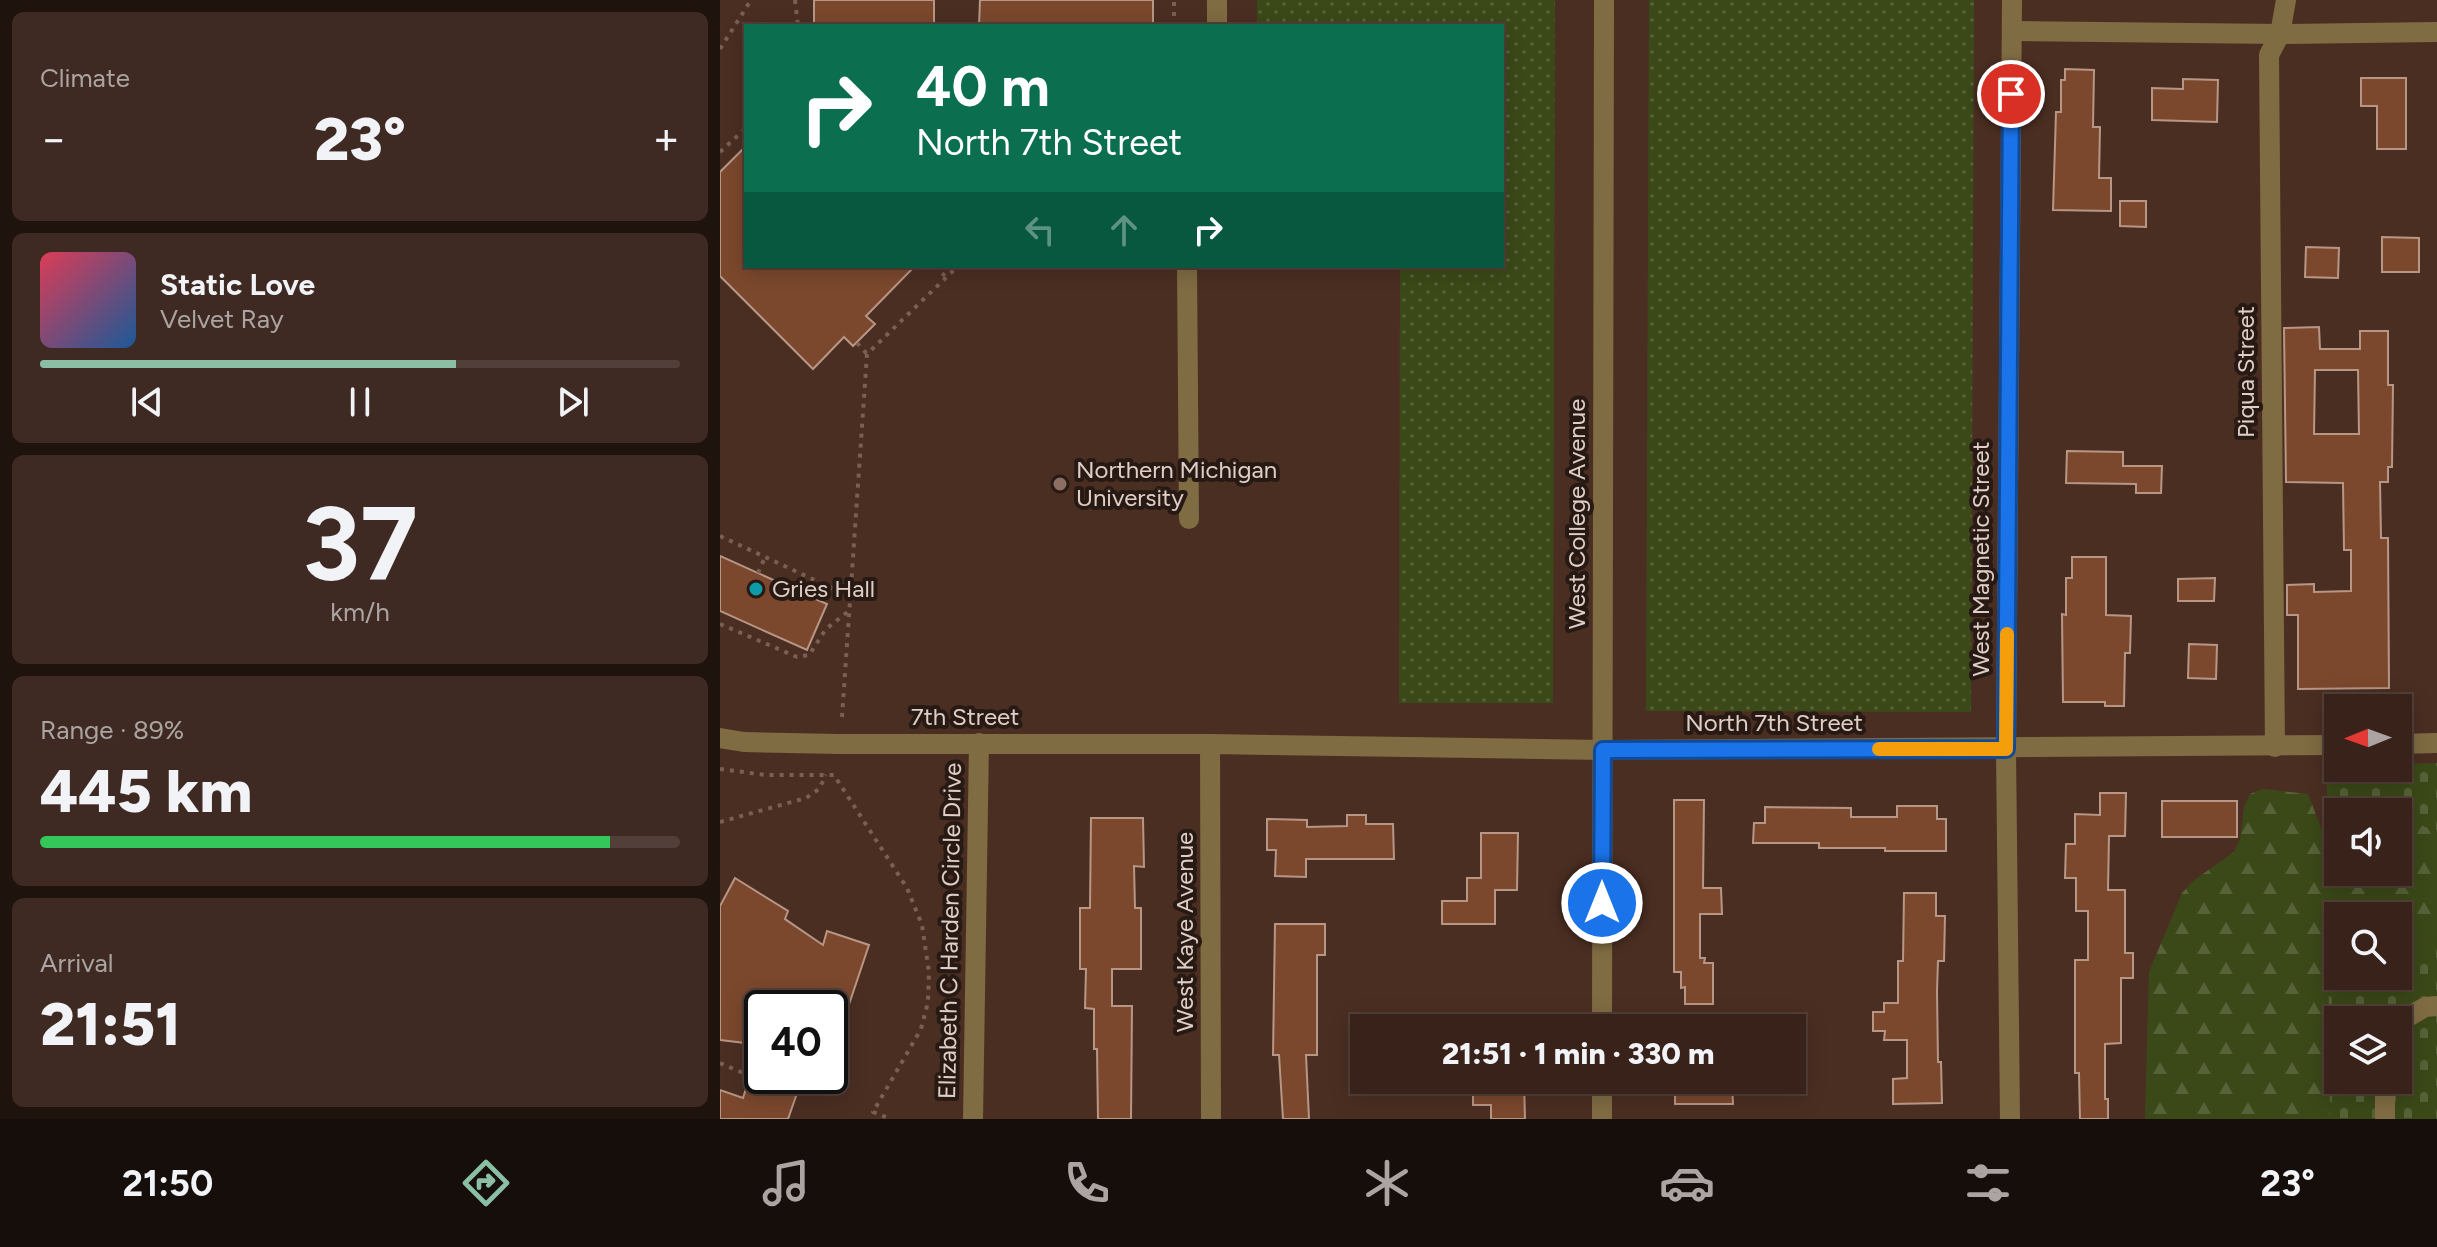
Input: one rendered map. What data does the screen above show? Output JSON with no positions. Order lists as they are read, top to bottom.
{
  "streets": {
    "street": [
      "Piqua Street",
      "West College Avenue",
      "West Magnetic Street",
      "7th Street",
      "North 7th Street",
      "Elizabeth C Harden Circle Drive",
      "West Kaye Avenue"
    ]
  },
  "crossings": [
    ["Piqua Street", "North 7th Street"],
    ["West College Avenue", "North 7th Street"],
    ["West Magnetic Street", "North 7th Street"],
    ["7th Street", "North 7th Street"],
    ["7th Street", "Elizabeth C Harden Circle Drive"],
    ["7th Street", "West Kaye Avenue"],
    ["North 7th Street", "West Kaye Avenue"]
  ],
  "places": ["Northern Michigan University", "Gries Hall"],
  "north": "left",
  "page": {
    "tile": [
      "Climate",
      ["37", "km/h"],
      ["Range · 89%", "445 km"],
      ["Arrival", "21:51"]
    ],
    "turn": ["40 m", "North 7th Street"],
    "heat": ["−", "23°", "+"],
    "song": ["Static Love", "Velvet Ray"],
    "limit": "40",
    "trip": "21:51 · 1 min · 330 m",
    "tabs": ["21:50", "23°"]
  }
}
